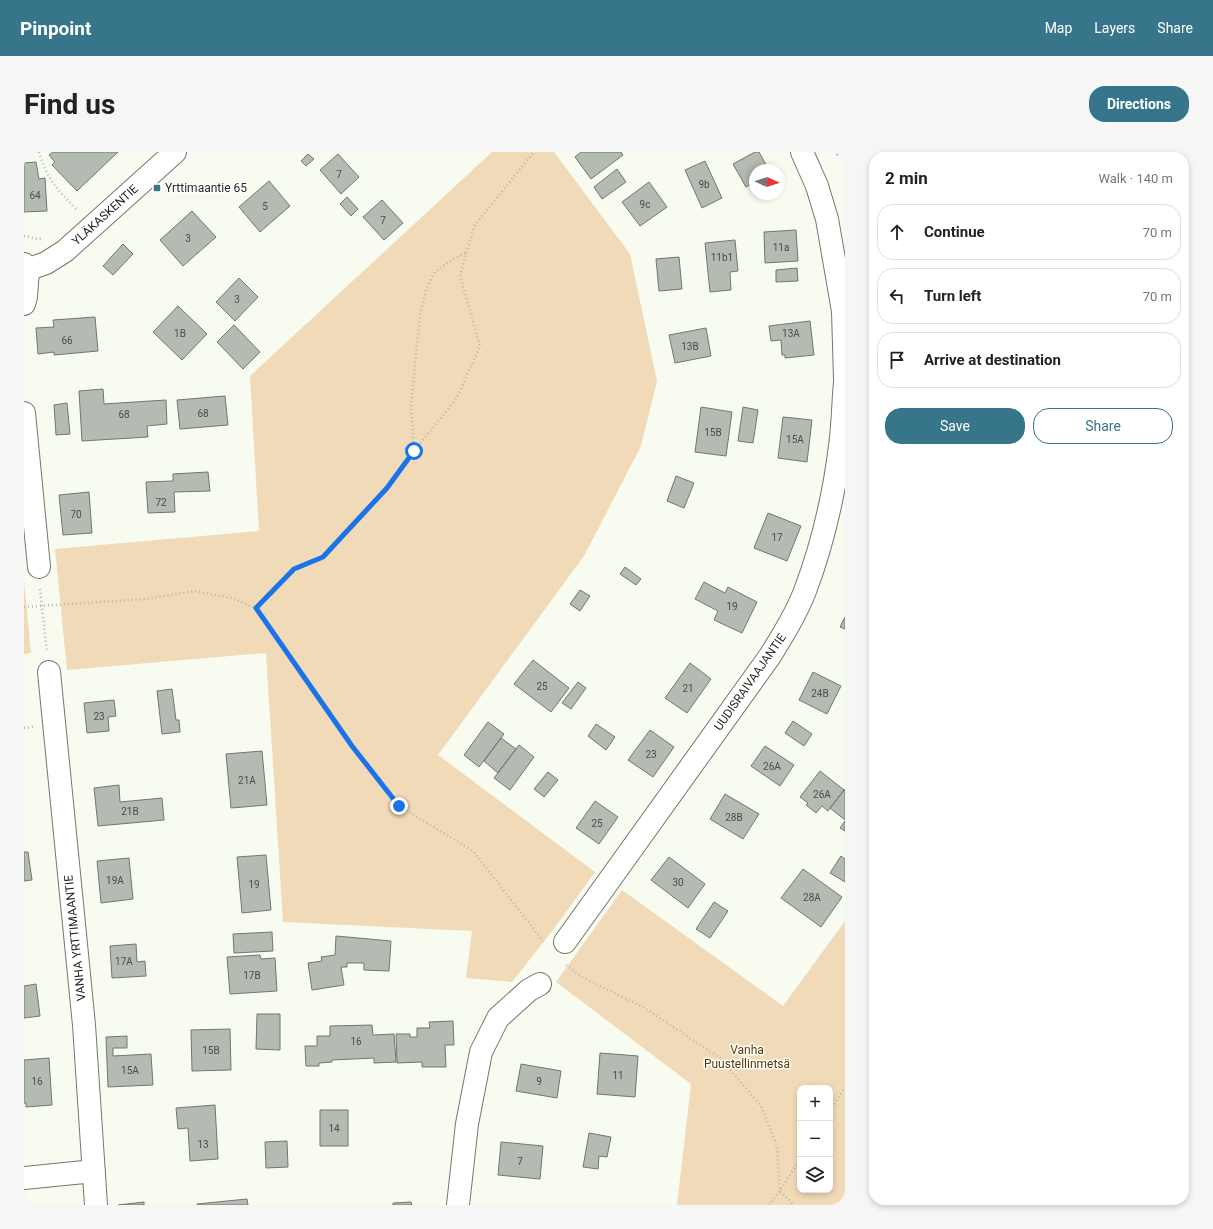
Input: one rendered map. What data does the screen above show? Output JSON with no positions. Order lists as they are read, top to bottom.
{
  "streets": {
    "street": ["YLÄKASKENTIE", "UUDISRAIVAAJANTIE", "VANHA YRTTIMAANTIE"]
  },
  "parks": ["Vanha Puustellinmetsä"],
  "places": {
    "transit": ["Yrttimaantie 65"]
  },
  "house_numbers": [
    "7",
    "9b",
    "64",
    "9c",
    "5",
    "7",
    "3",
    "11a",
    "11b1",
    "3",
    "1B",
    "13A",
    "66",
    "13B",
    "68",
    "68",
    "15B",
    "15A",
    "72",
    "70",
    "17",
    "19",
    "25",
    "21",
    "24B",
    "23",
    "23",
    "26A",
    "21A",
    "26A",
    "21B",
    "28B",
    "25",
    "19A",
    "30",
    "19",
    "28A",
    "17A",
    "17B",
    "16",
    "15B",
    "15A",
    "11",
    "16",
    "9",
    "14",
    "13",
    "7"
  ],
  "north": "right",
  "page": {
    "header": "Pinpoint",
    "nav": ["Map", "Layers", "Share"],
    "buttons": [
      "Directions",
      ["Save", "Share"]
    ],
    "title": "Find us",
    "heading": ["2 min", "Walk · 140 m"],
    "list": [
      ["Continue", "70 m"],
      ["Turn left", "70 m"],
      "Arrive at destination"
    ],
    "map_buttons": ["+", "−"]
  }
}
